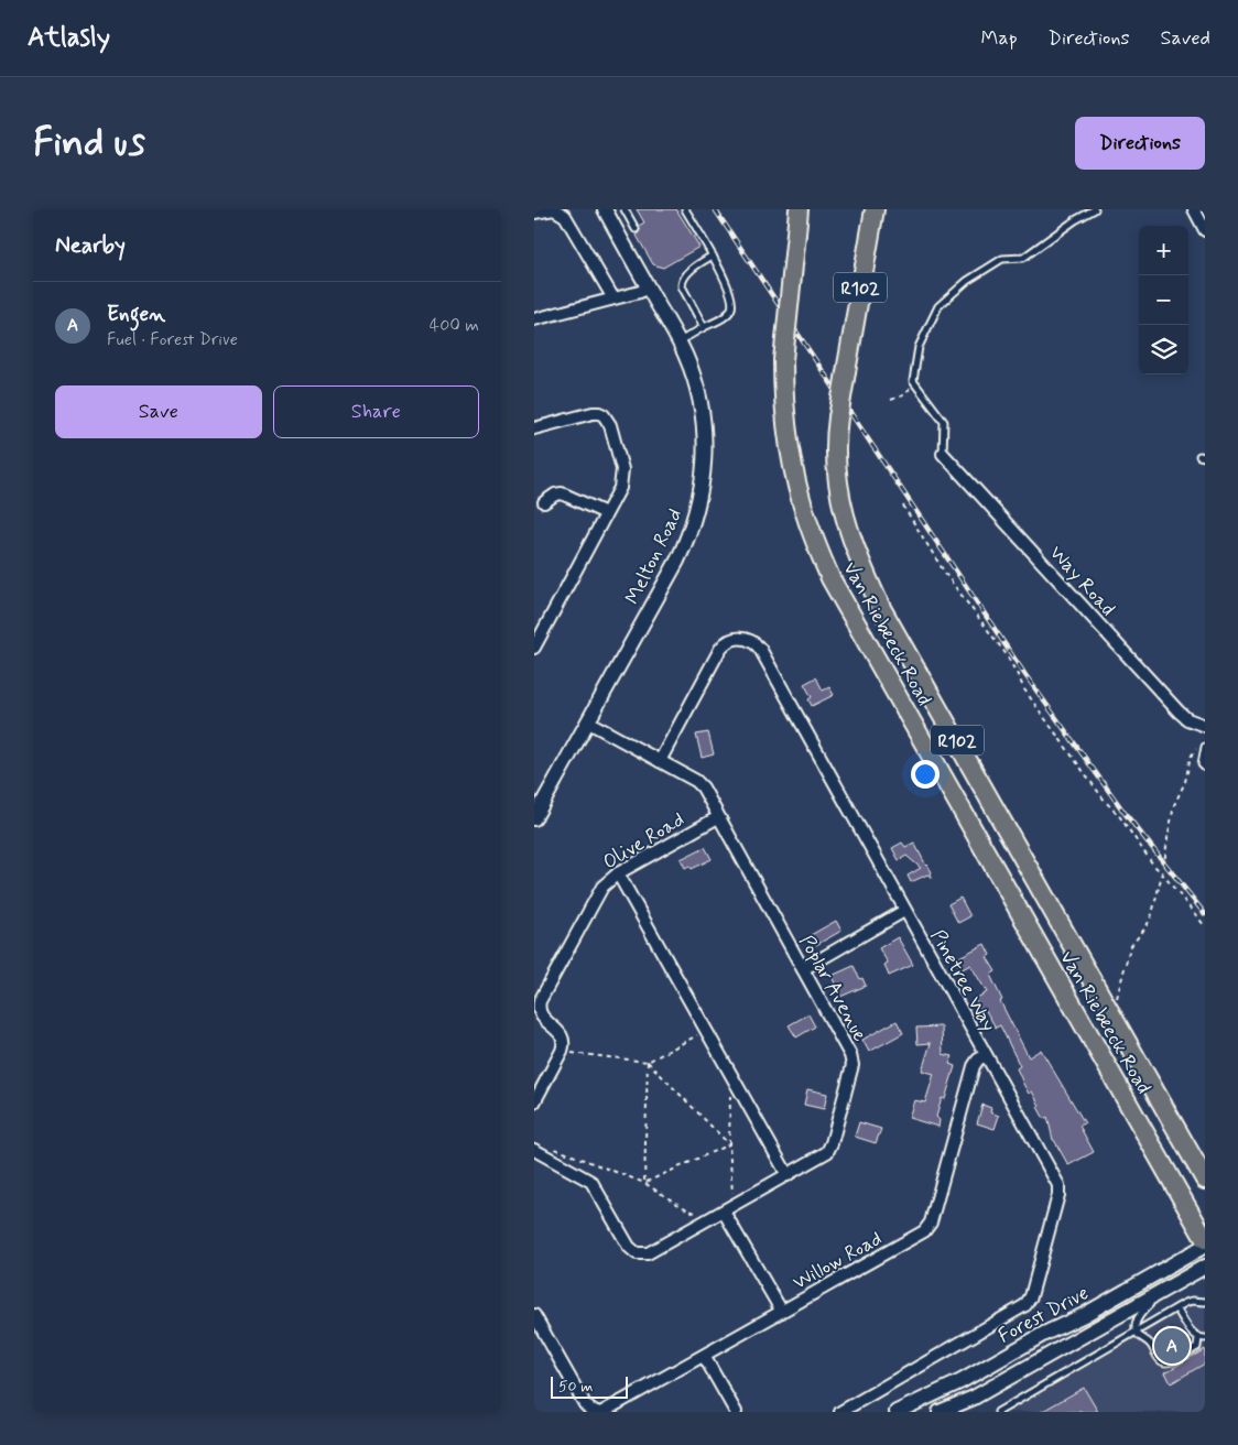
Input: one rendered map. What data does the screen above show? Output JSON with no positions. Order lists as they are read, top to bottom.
{
  "streets": {
    "main road": ["R102", "Van Riebeeck Road"],
    "street": [
      "Melton Road",
      "Way Road",
      "Olive Road",
      "Pinetree Way",
      "Poplar Avenue",
      "Willow Road",
      "Forest Drive"
    ]
  },
  "crossings": [
    ["Melton Road", "Poplar Avenue"],
    ["Olive Road", "Poplar Avenue"],
    ["Pinetree Way", "Poplar Avenue"],
    ["Pinetree Way", "Willow Road"]
  ],
  "scale_bar": "50 m",
  "page": {
    "header": "Atlasly",
    "nav": ["Map", "Directions", "Saved"],
    "buttons": [
      "Directions",
      ["Save", "Share"]
    ],
    "title": "Find us",
    "heading": "Nearby",
    "map_buttons": ["+", "−"],
    "list": [
      {
        "mark": "A",
        "name": "Engen",
        "note": "Fuel · Forest Drive",
        "value": "400 m"
      }
    ],
    "pins": "A",
    "scale": "50 m"
  }
}
